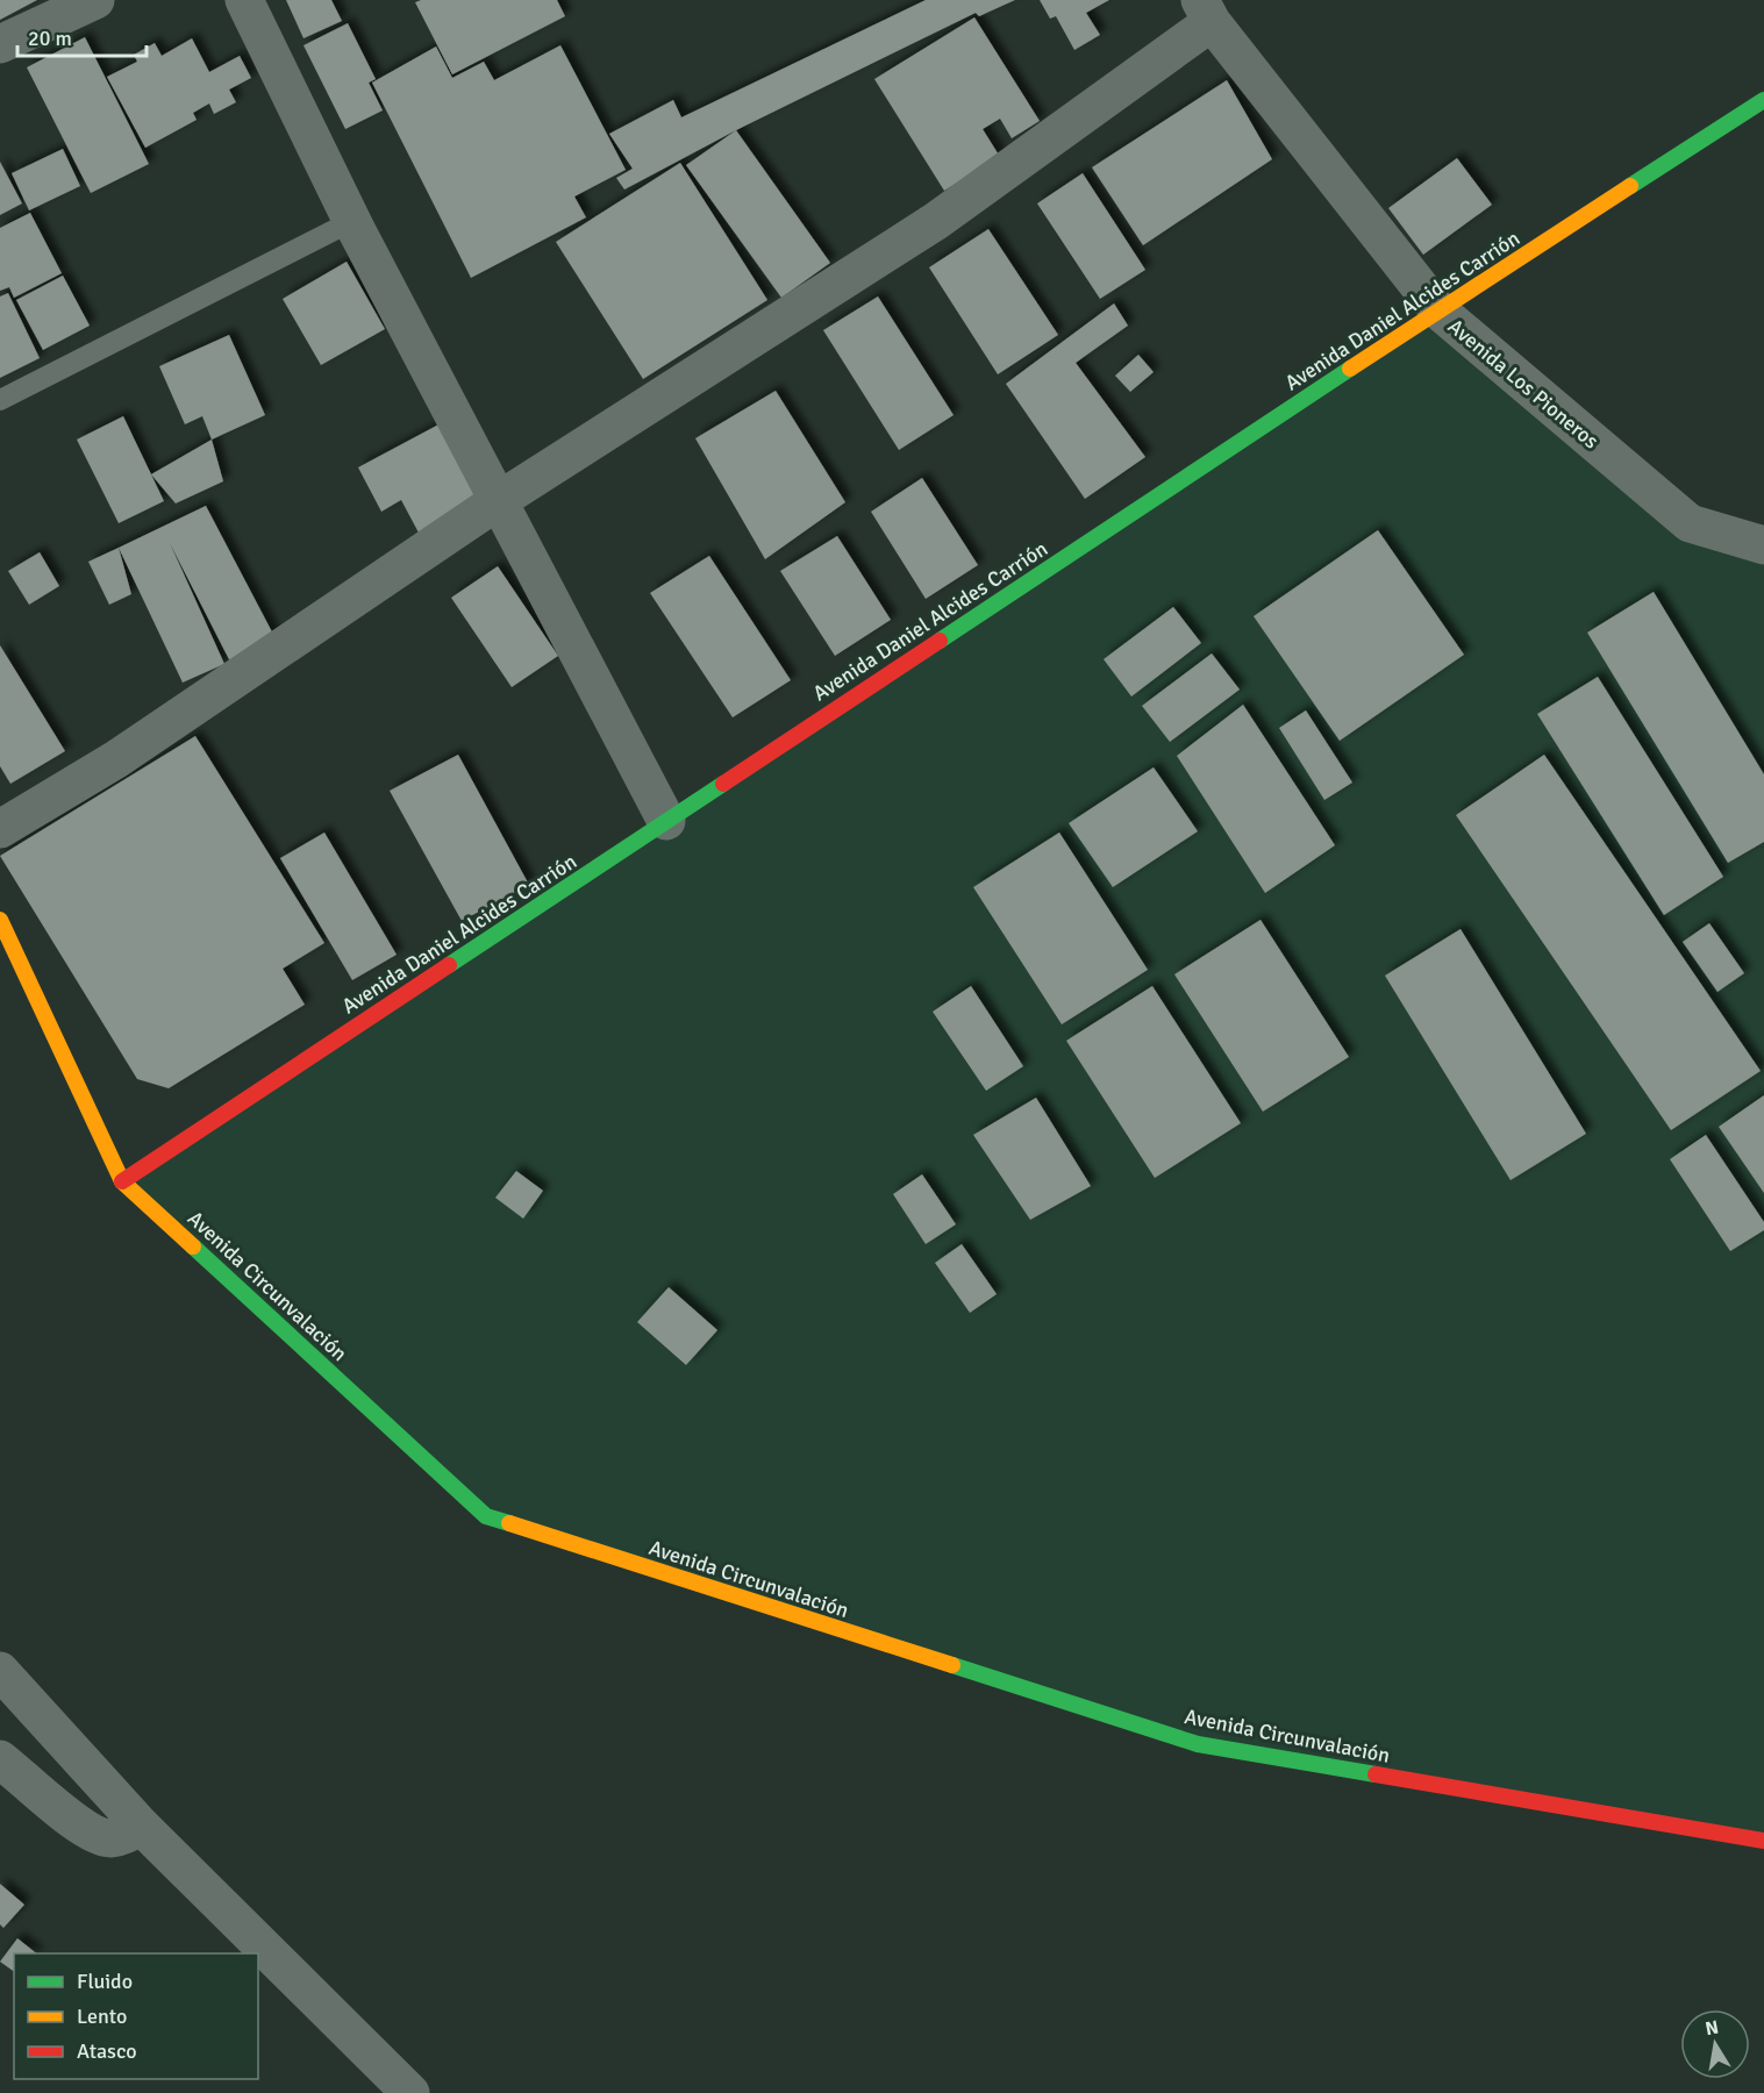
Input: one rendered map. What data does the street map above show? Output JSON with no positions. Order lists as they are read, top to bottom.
{
  "streets": {
    "street": ["Avenida Daniel Alcides Carrión", "Avenida Los Pioneros", "Avenida Circunvalación"]
  },
  "crossings": [
    ["Avenida Daniel Alcides Carrión", "Avenida Los Pioneros"],
    ["Avenida Daniel Alcides Carrión", "Avenida Circunvalación"]
  ],
  "legend": ["Fluido", "Lento", "Atasco"],
  "scale_bar": "20 m",
  "north": "top"
}
